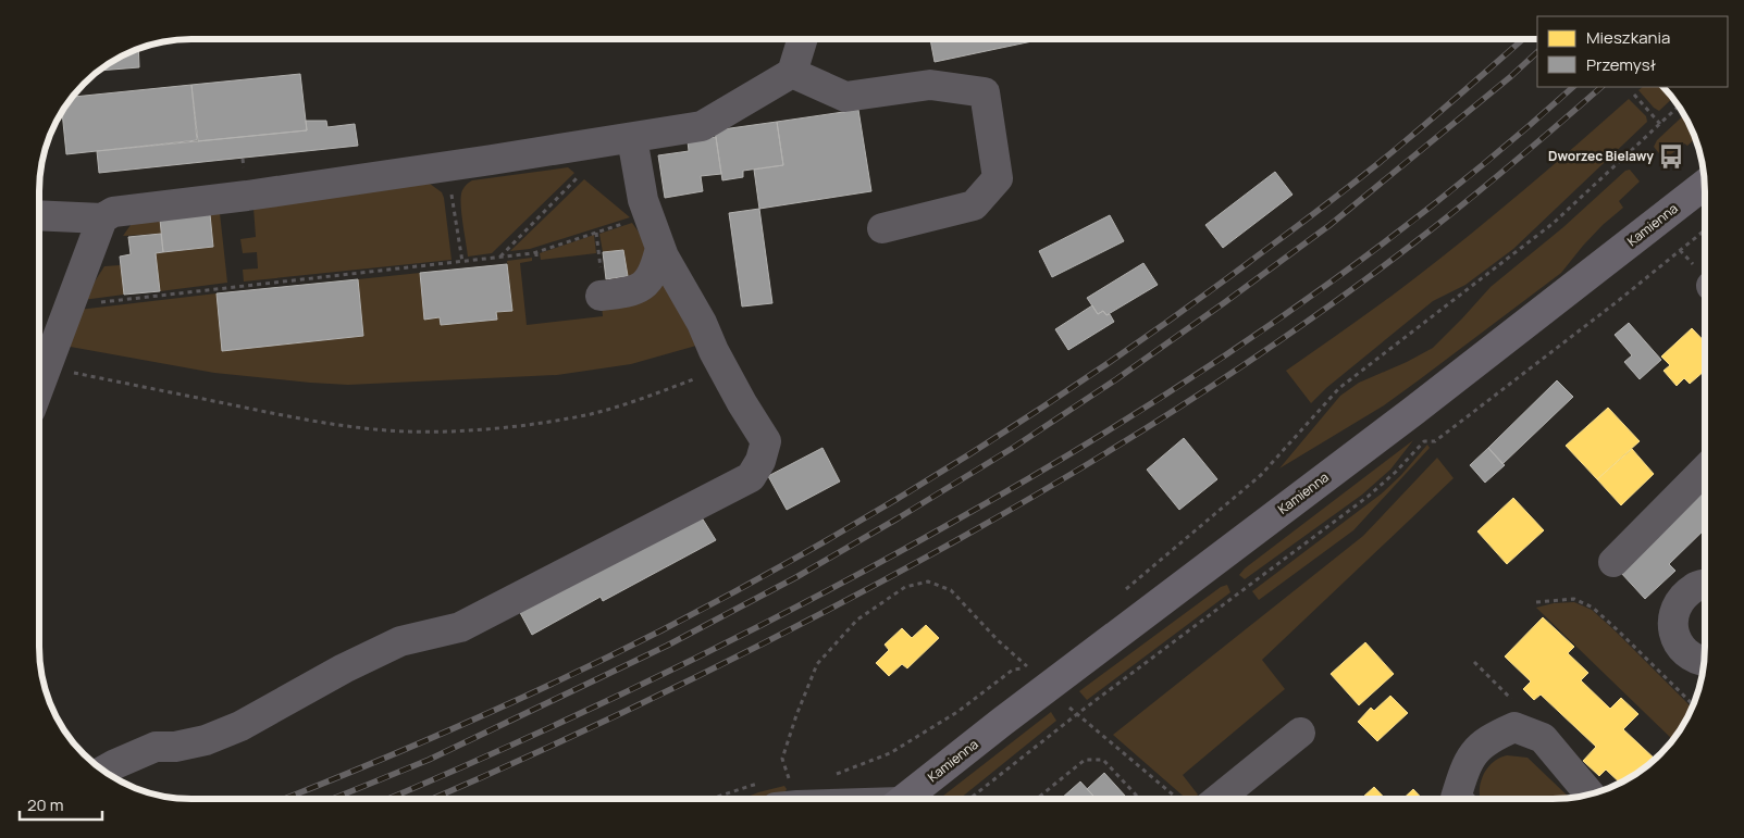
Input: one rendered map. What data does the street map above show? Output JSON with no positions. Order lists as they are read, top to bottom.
{
  "streets": {
    "main road": ["Kamienna"]
  },
  "places": {
    "bus stop": ["Dworzec Bielawy"]
  },
  "legend": ["Mieszkania", "Przemysł"],
  "scale_bar": "20 m"
}
